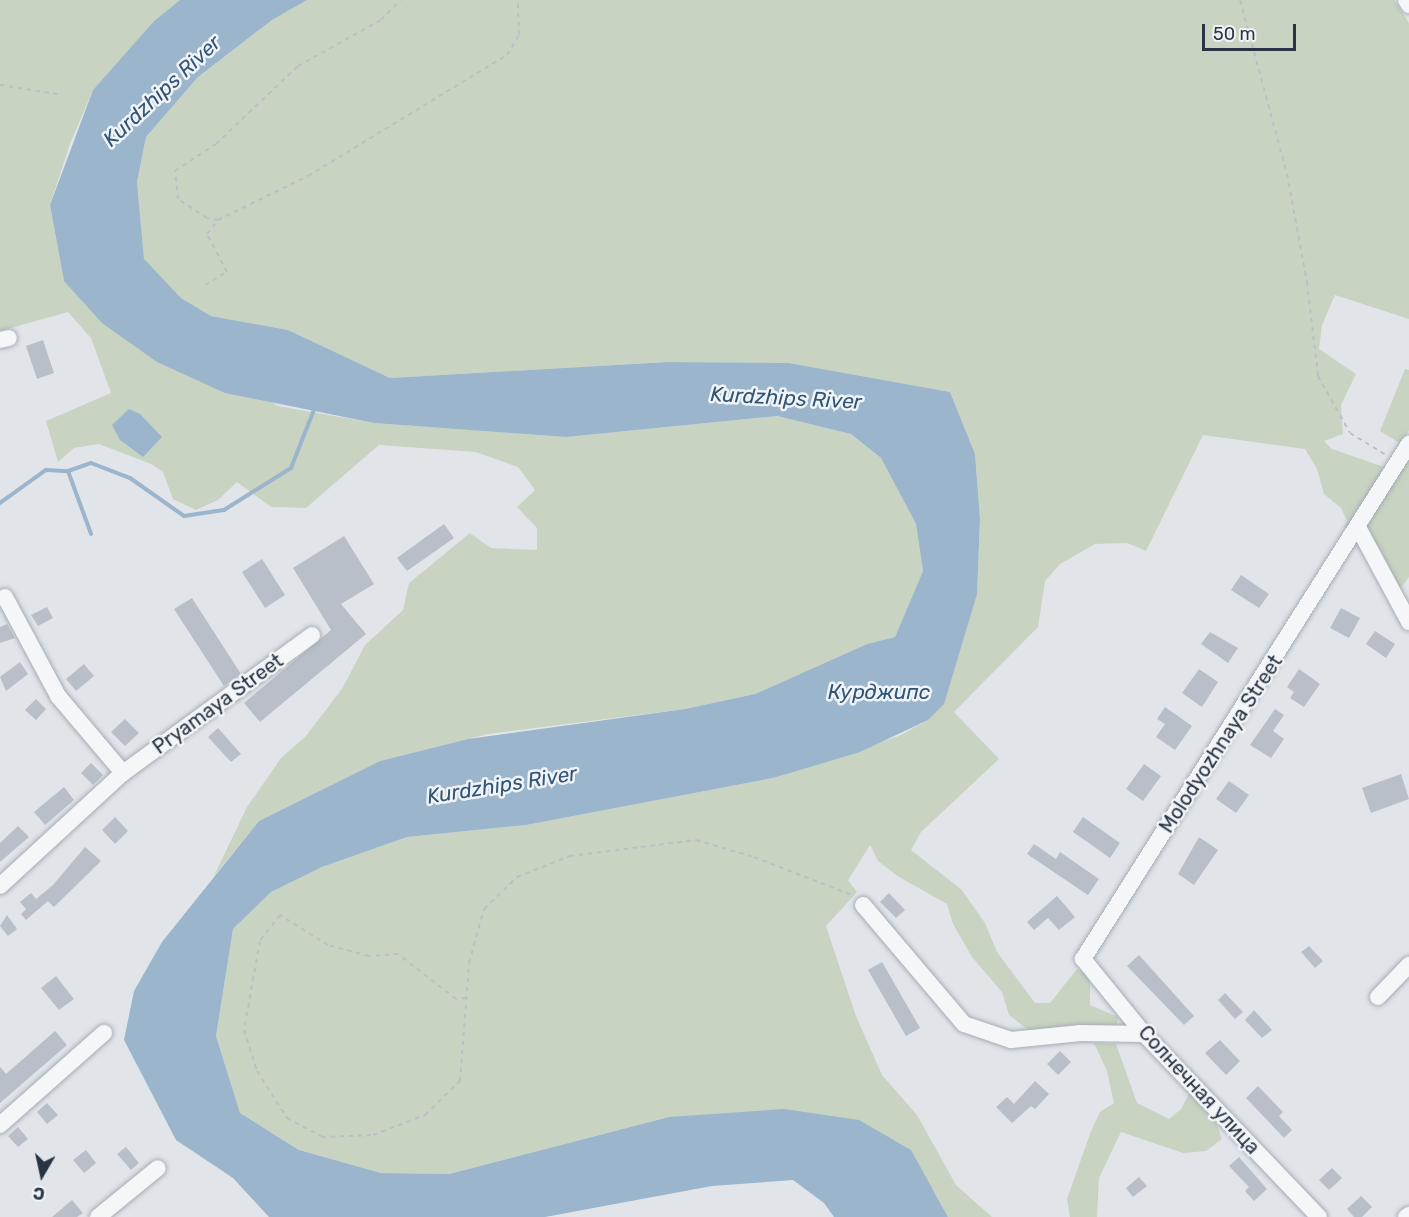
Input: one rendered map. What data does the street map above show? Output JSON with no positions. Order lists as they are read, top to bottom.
{
  "streets": {
    "street": ["Pryamaya Street", "Molodyozhnaya Street", "Солнечная улица"]
  },
  "crossings": [
    ["Molodyozhnaya Street", "Солнечная улица"]
  ],
  "water": ["Kurdzhips River", "Курджипс"],
  "scale_bar": "50 m",
  "north": "bottom"
}
